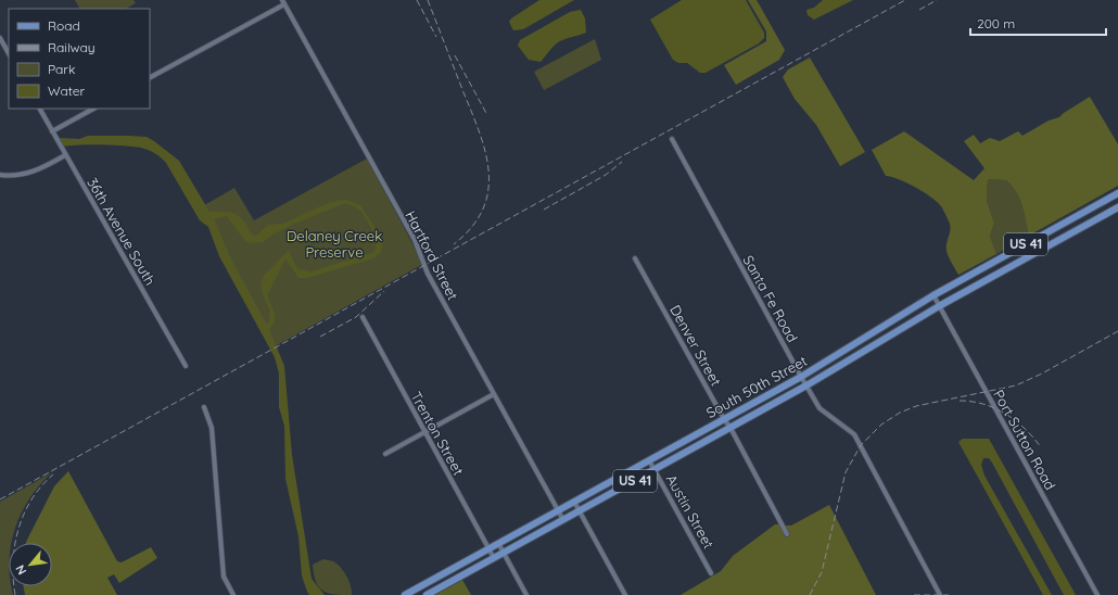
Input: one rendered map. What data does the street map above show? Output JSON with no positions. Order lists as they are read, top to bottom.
{
  "streets": {
    "main road": ["US 41", "South 50th Street"],
    "street": [
      "36th Avenue South",
      "Hartford Street",
      "Santa Fe Road",
      "Denver Street",
      "Trenton Street",
      "Port Sutton Road",
      "Austin Street"
    ]
  },
  "crossings": [
    ["Hartford Street", "South 50th Street"],
    ["Santa Fe Road", "South 50th Street"],
    ["Denver Street", "South 50th Street"],
    ["South 50th Street", "Trenton Street"],
    ["South 50th Street", "Port Sutton Road"],
    ["South 50th Street", "Austin Street"]
  ],
  "parks": ["Delaney Creek Preserve"],
  "legend": [
    "Road",
    "Railway",
    "Park",
    "Water"
  ],
  "scale_bar": "200 m",
  "north": "bottom left"
}
